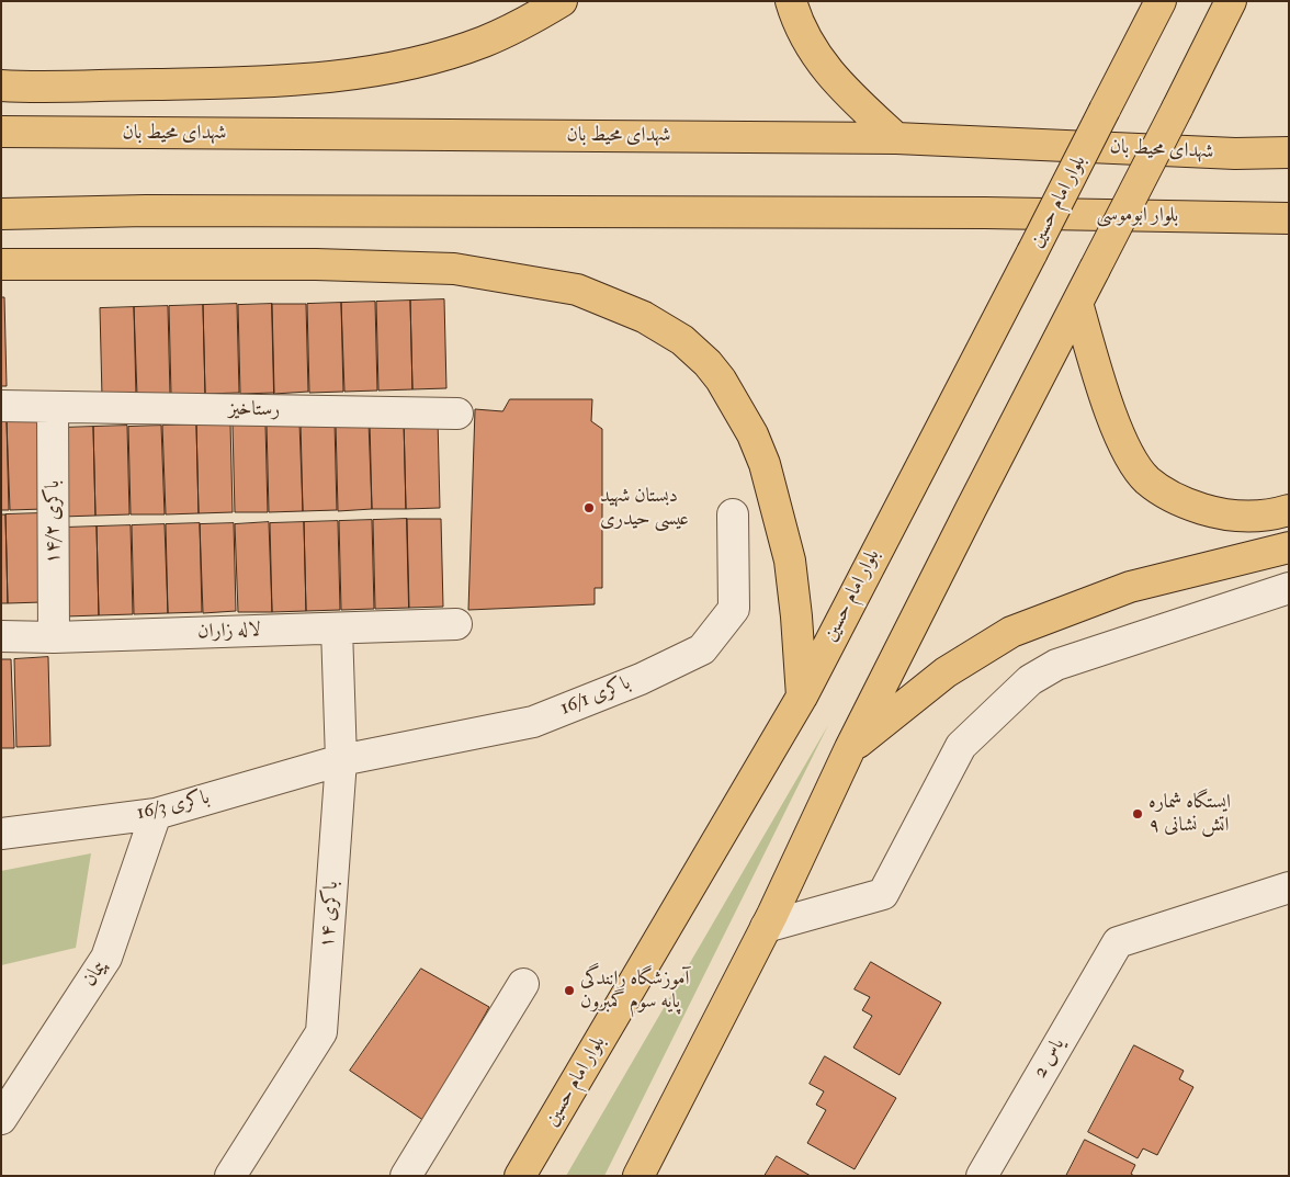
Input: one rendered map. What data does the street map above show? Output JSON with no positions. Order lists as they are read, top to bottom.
{
  "streets": {
    "main road": ["شهدای محیط بان", "بلوار امام حسین", "بلوار ابوموسی"],
    "street": [
      "رستاخیز",
      "باکری ۱۴/۲",
      "لاله زاران",
      "باکری 16/1",
      "باکری 16/3",
      "باکری ۱۴",
      "پیمان",
      "یاس 2"
    ]
  },
  "crossings": [
    ["رستاخیز", "باکری ۱۴/۲"],
    ["باکری ۱۴/۲", "لاله زاران"],
    ["لاله زاران", "باکری ۱۴"],
    ["باکری 16/1", "باکری 16/3"],
    ["باکری 16/1", "باکری ۱۴"],
    ["باکری 16/3", "باکری ۱۴"],
    ["باکری 16/3", "پیمان"]
  ],
  "places": ["دبستان شهید عیسی حیدری", "ایستگاه شماره ۹ اتش نشانی", "آموزشگاه رانندگی پایه سوم گمبرون"]
}
